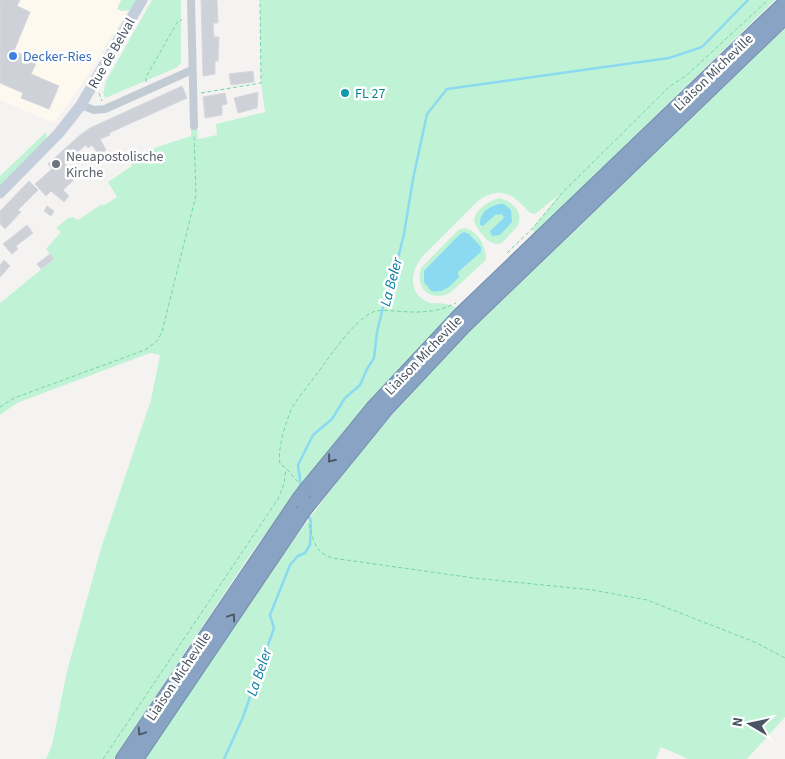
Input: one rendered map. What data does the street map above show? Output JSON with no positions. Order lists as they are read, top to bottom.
{
  "streets": {
    "highway": ["Liaison Micheville"],
    "main road": ["Rue de Belval"]
  },
  "water": ["La Beler"],
  "places": ["Decker-Ries", "FL 27", "Neuapostolische Kirche"],
  "north": "left"
}
